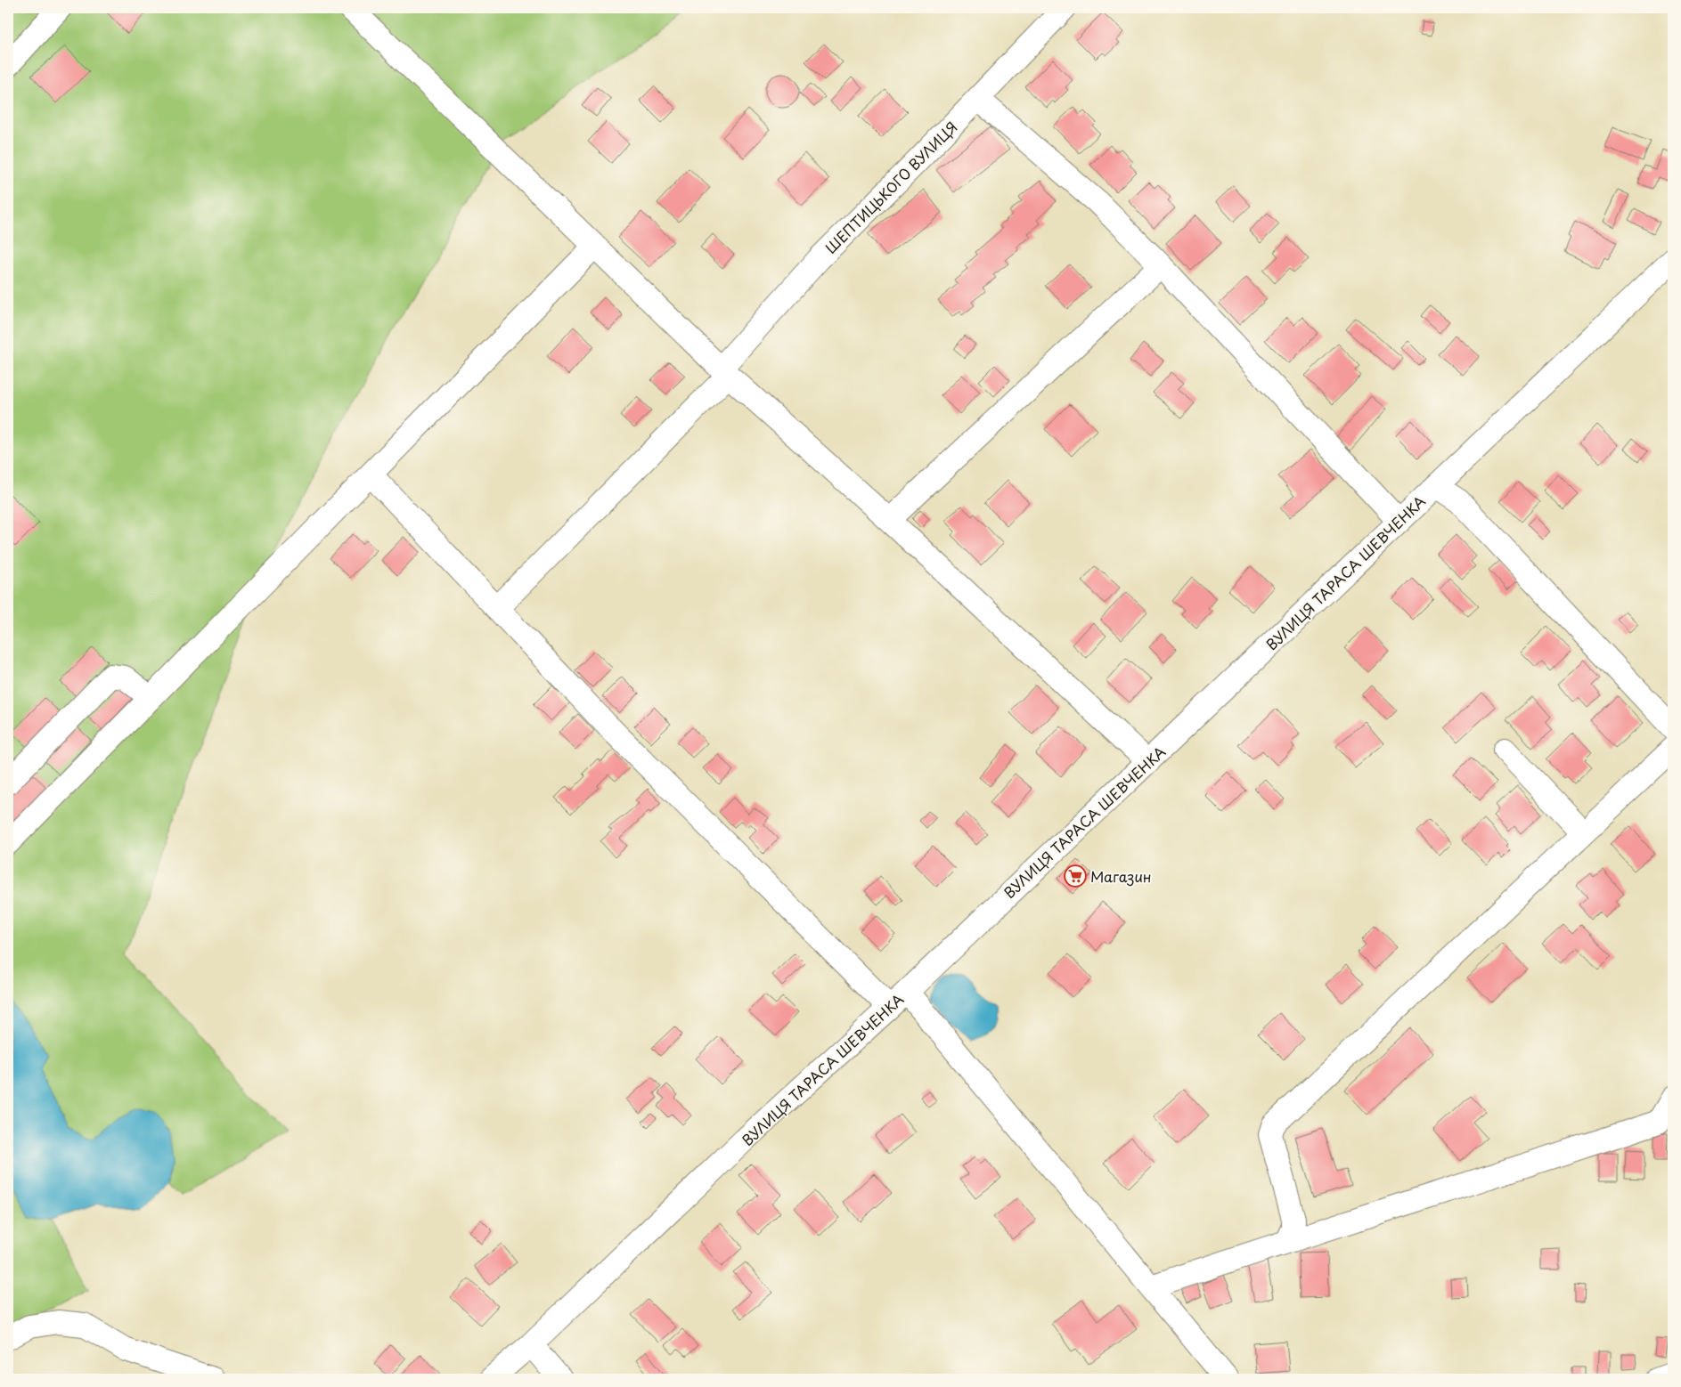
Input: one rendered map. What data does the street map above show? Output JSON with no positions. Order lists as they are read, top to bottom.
{
  "streets": {
    "street": ["ШЕПТИЦЬКОГО ВУЛИЦЯ", "ВУЛИЦЯ ТАРАСА ШЕВЧЕНКА"]
  },
  "places": {
    "supermarket": ["Магазин"]
  }
}
